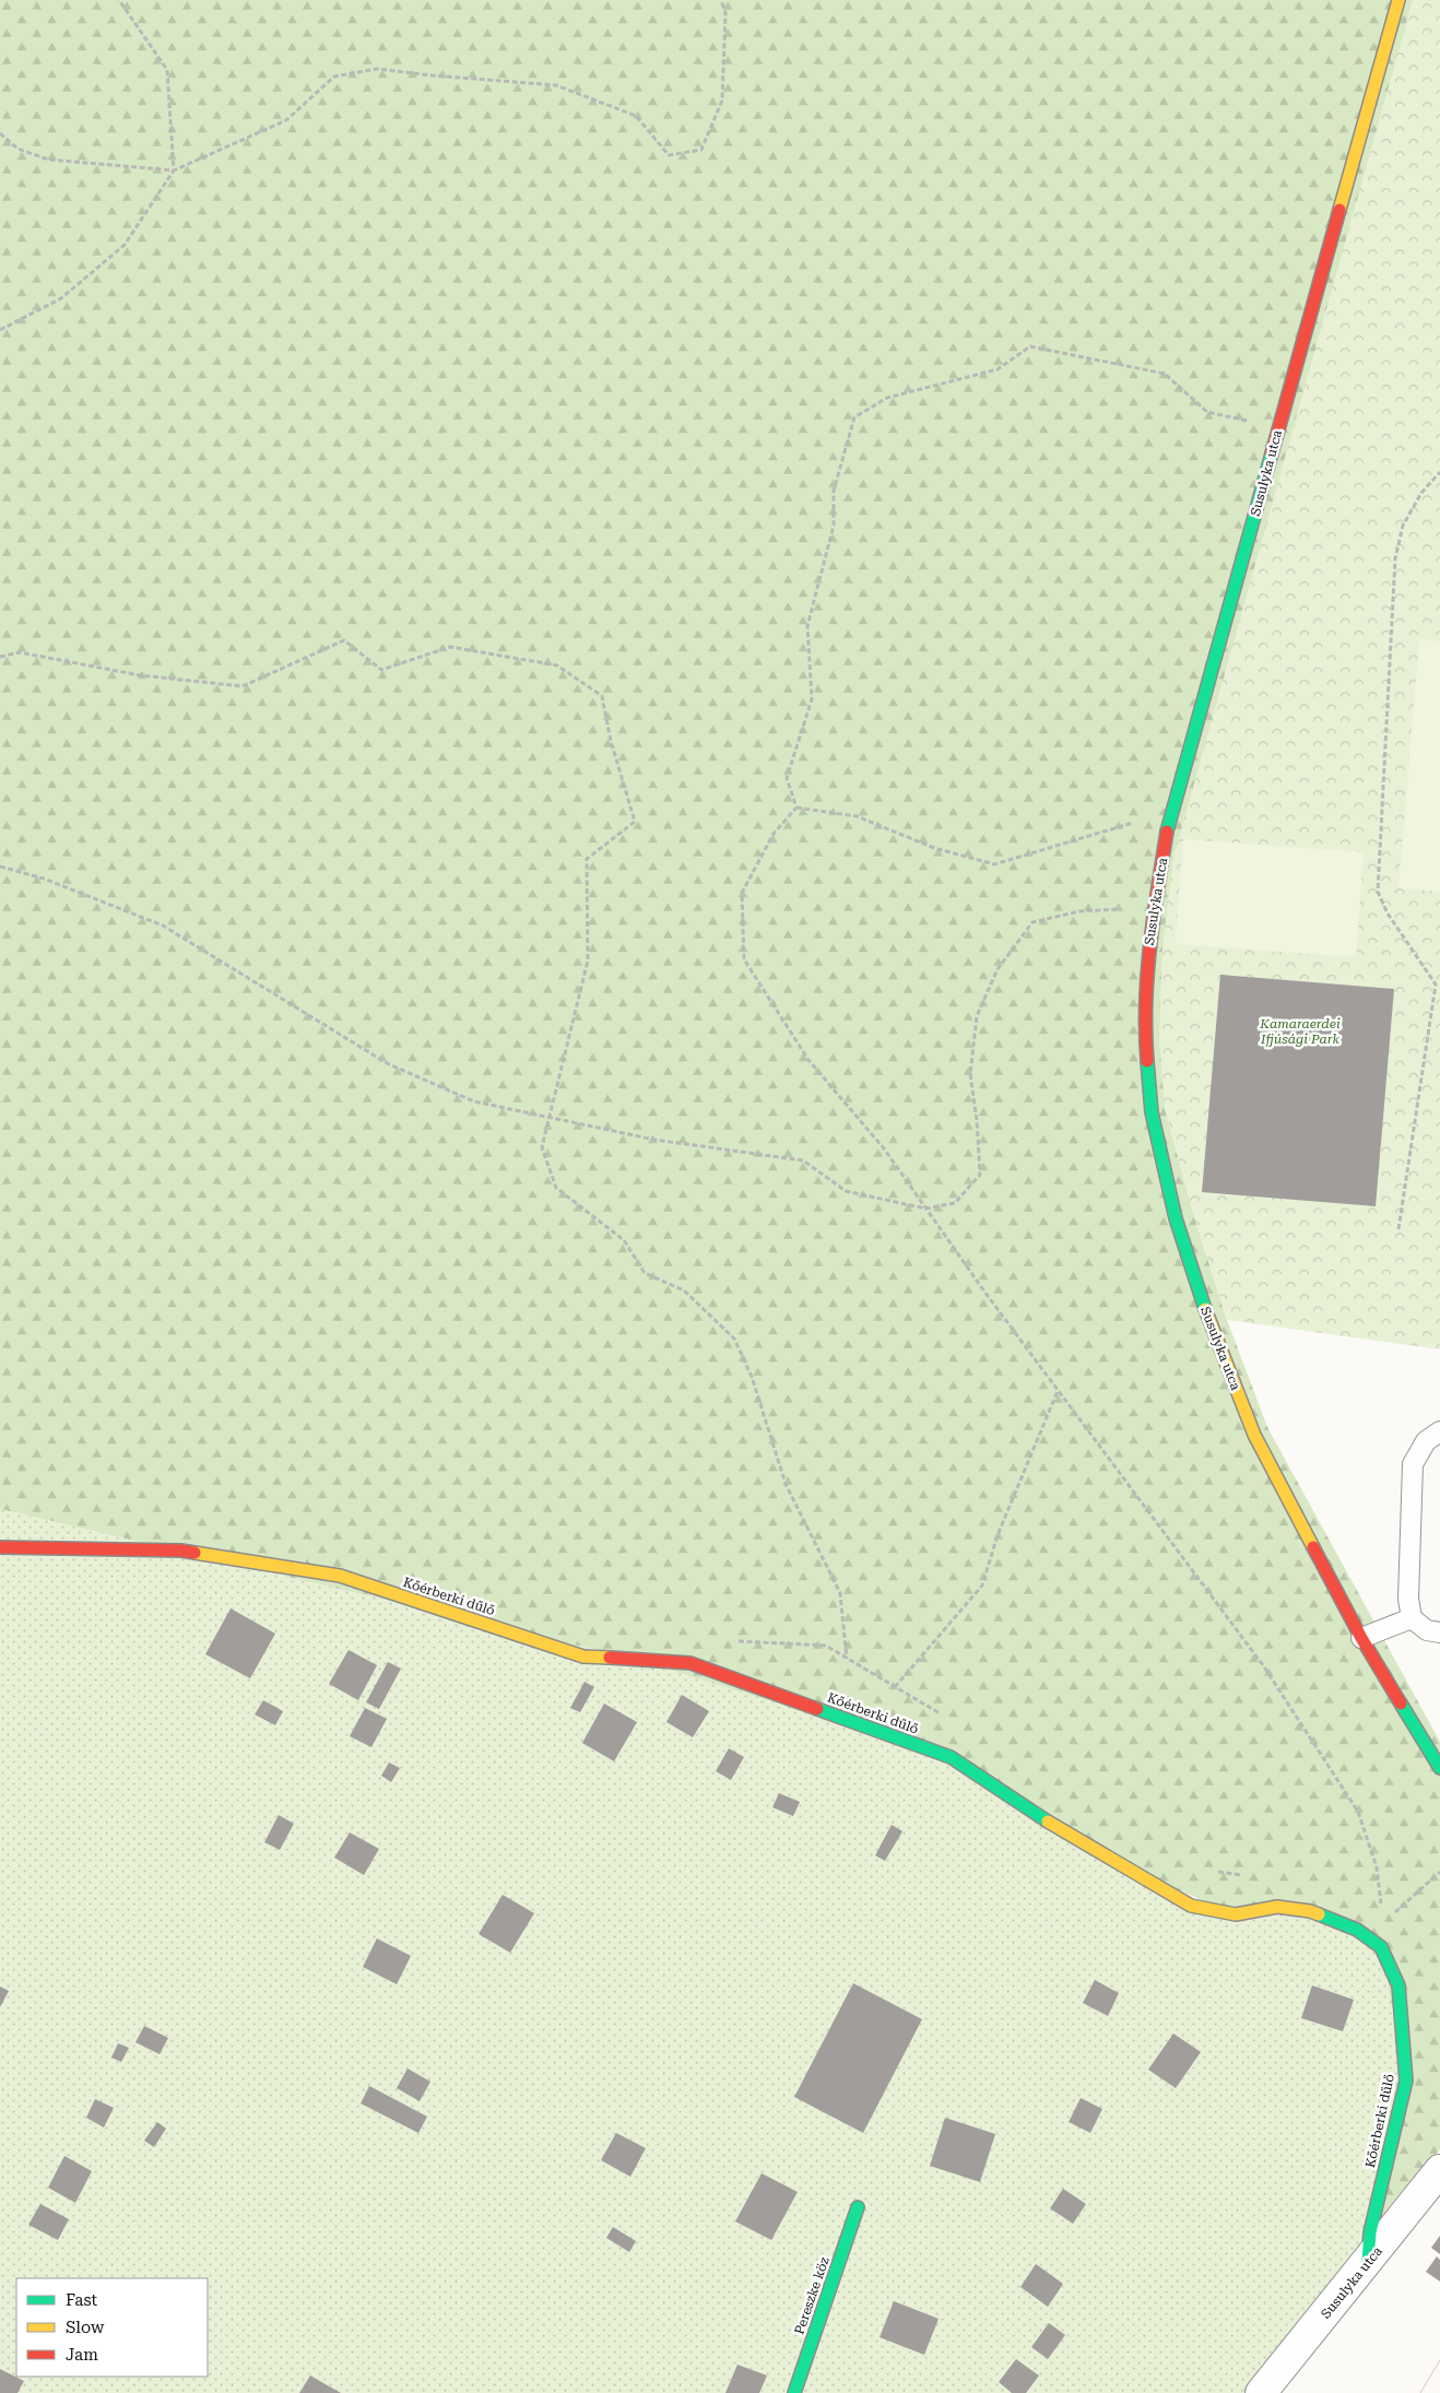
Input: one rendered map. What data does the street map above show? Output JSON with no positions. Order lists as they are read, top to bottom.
{
  "streets": {
    "street": ["Susulyka utca", "Kőérberki dűlő", "Pereszke köz"]
  },
  "crossings": [
    ["Susulyka utca", "Kőérberki dűlő"]
  ],
  "parks": ["Kamaraerdei Ifjúsági Park"],
  "legend": ["Fast", "Slow", "Jam"]
}
